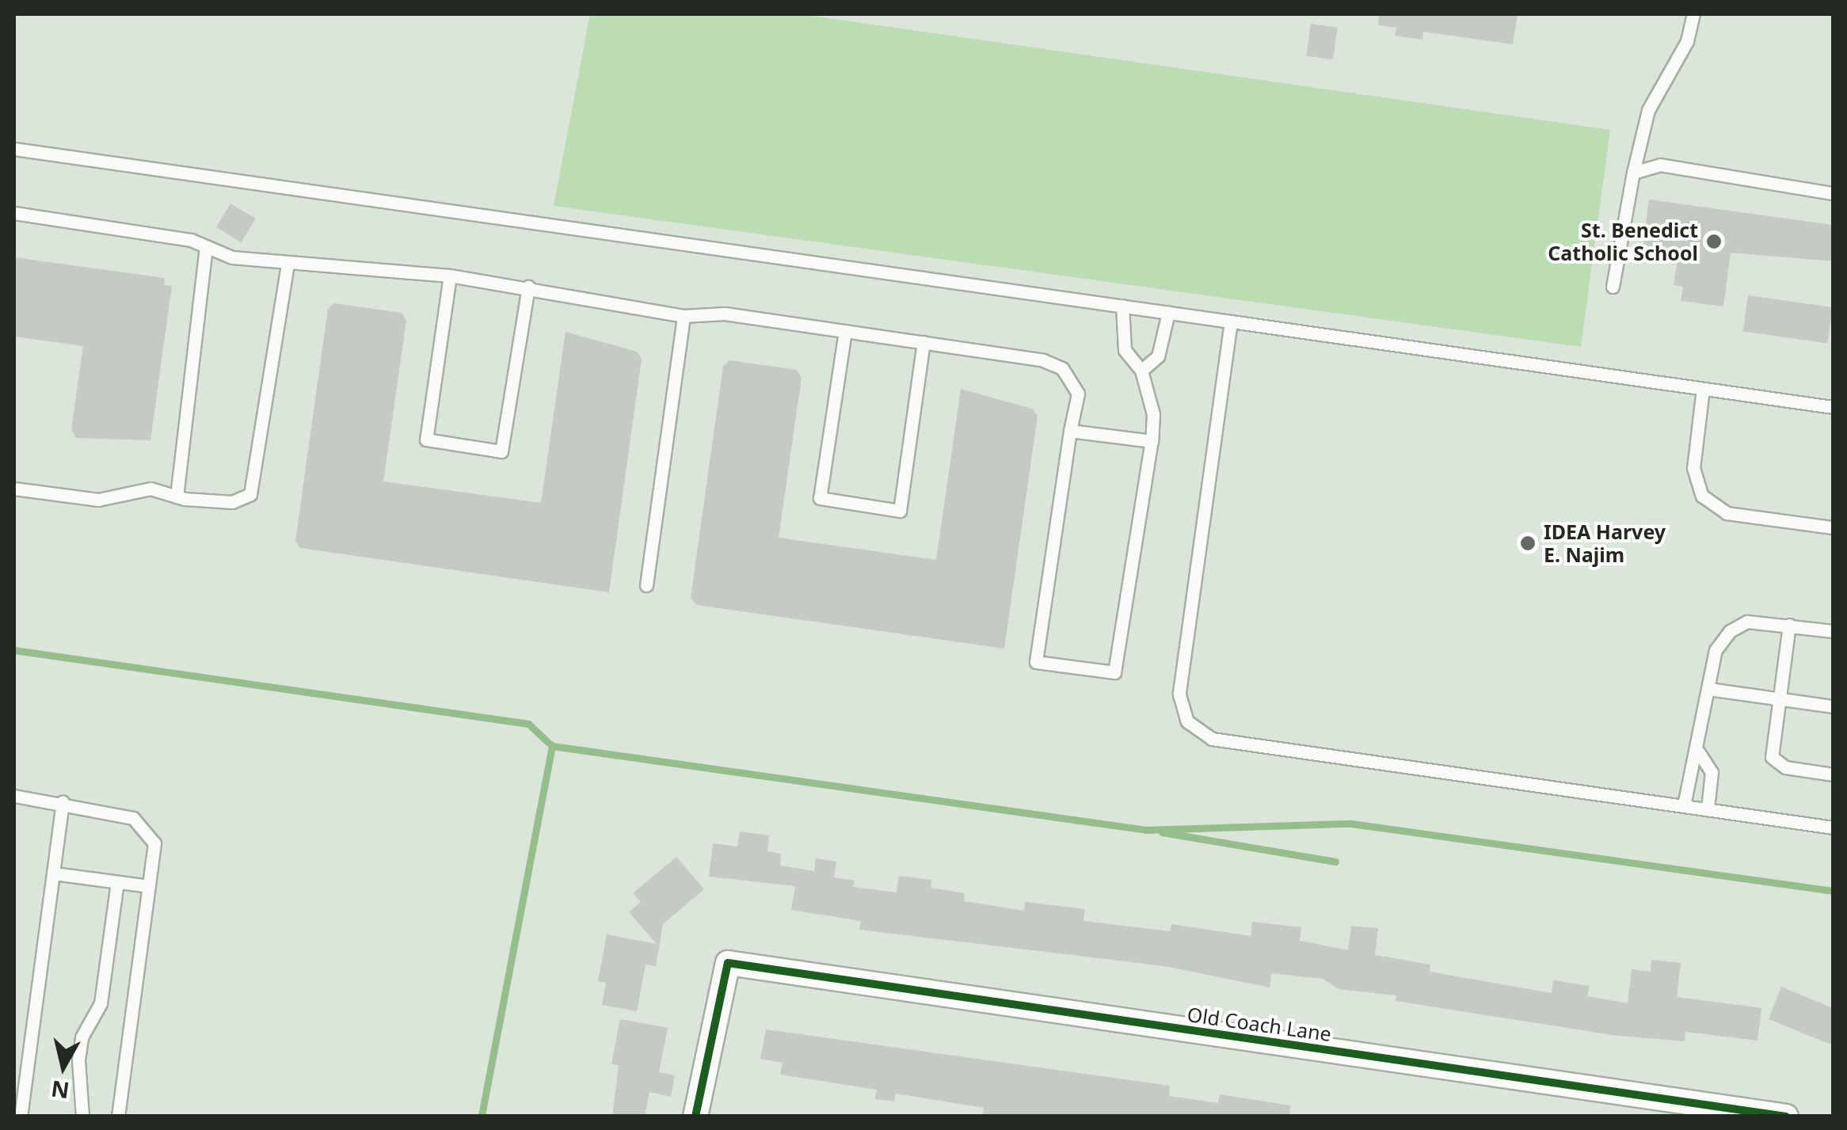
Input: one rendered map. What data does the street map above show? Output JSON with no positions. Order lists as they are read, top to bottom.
{
  "streets": {
    "street": ["Old Coach Lane"]
  },
  "places": ["St. Benedict Catholic School", "IDEA Harvey E. Najim"],
  "north": "bottom"
}
